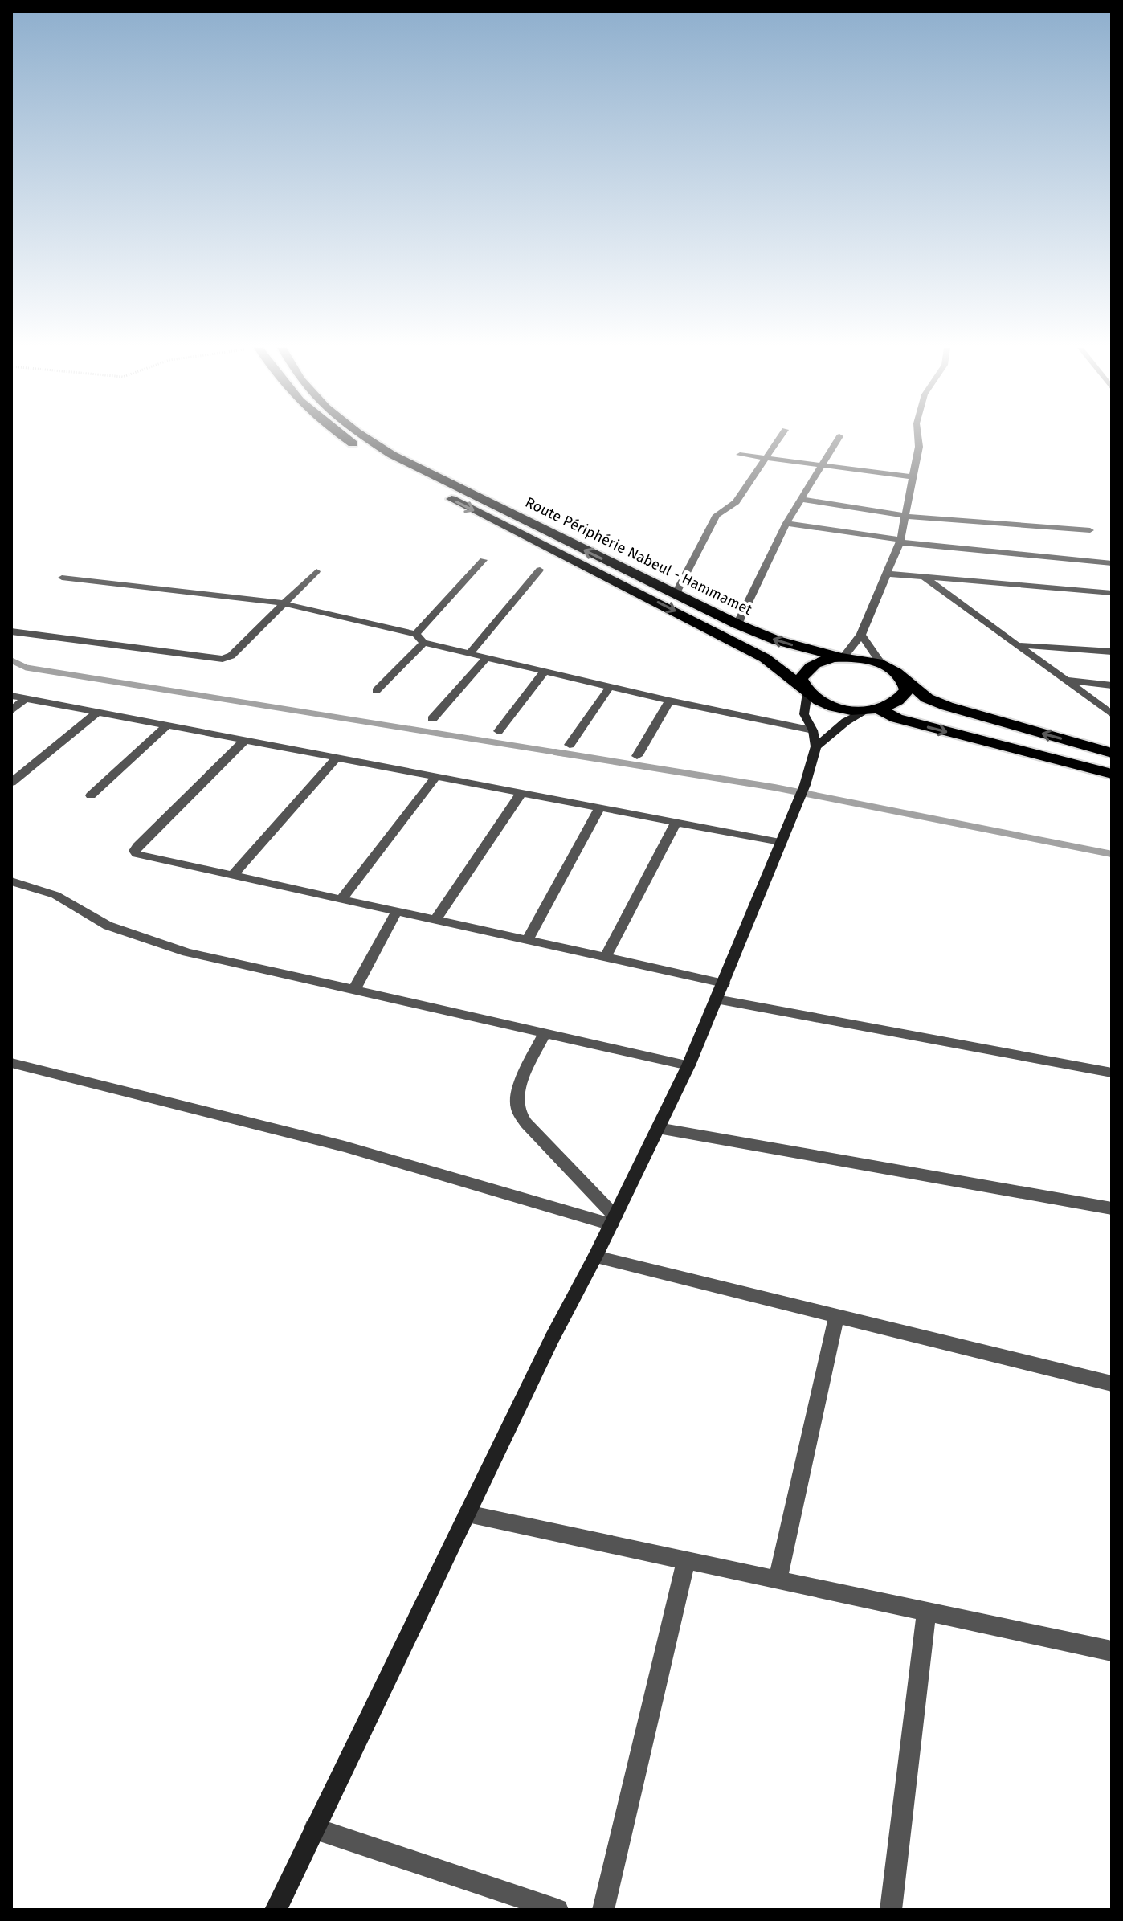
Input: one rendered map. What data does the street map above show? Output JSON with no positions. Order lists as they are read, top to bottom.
{
  "streets": {
    "highway": ["Route Périphérie Nabeul - Hammamet"]
  }
}
